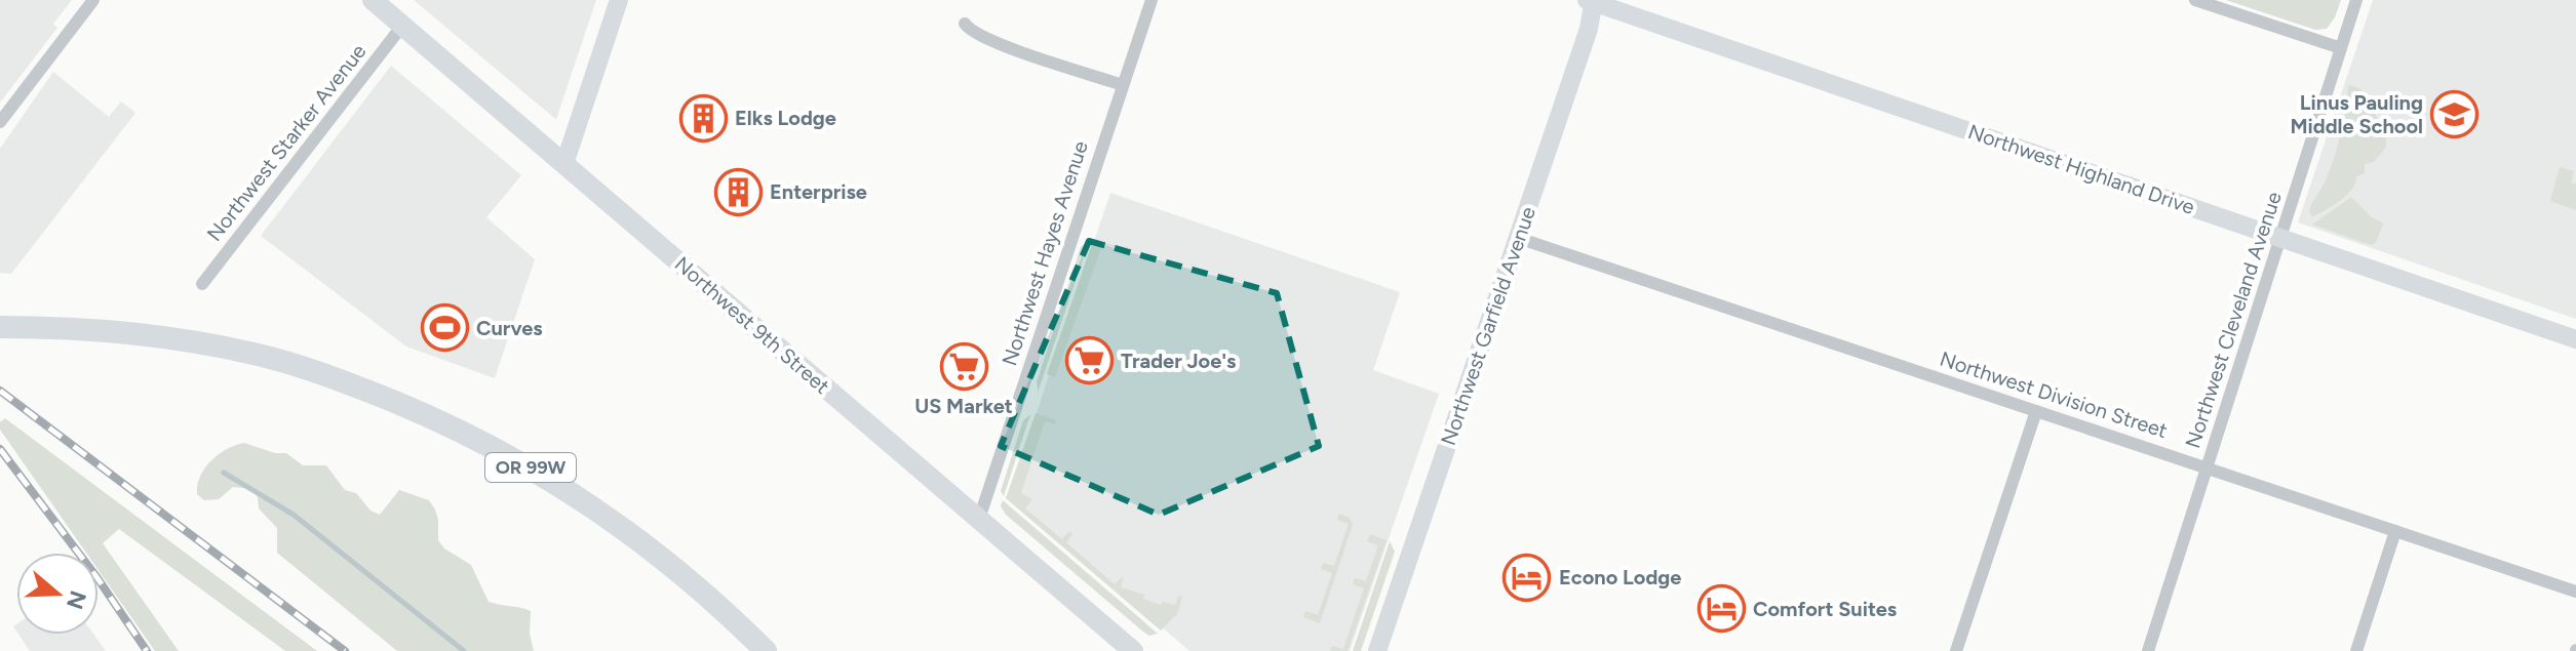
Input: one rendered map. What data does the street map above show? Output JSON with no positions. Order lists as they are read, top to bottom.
{
  "streets": {
    "highway": ["OR 99W"],
    "main road": ["Northwest 9th Street"],
    "street": [
      "Northwest Starker Avenue",
      "Northwest Highland Drive",
      "Northwest Hayes Avenue",
      "Northwest Cleveland Avenue",
      "Northwest Garfield Avenue",
      "Northwest Division Street"
    ]
  },
  "crossings": [
    ["Northwest Starker Avenue", "Northwest 9th Street"],
    ["Northwest Highland Drive", "Northwest Cleveland Avenue"],
    ["Northwest Highland Drive", "Northwest Garfield Avenue"],
    ["Northwest Hayes Avenue", "Northwest 9th Street"],
    ["Northwest Cleveland Avenue", "Northwest Division Street"],
    ["Northwest Garfield Avenue", "Northwest Division Street"]
  ],
  "places": {
    "school or university": ["Linus Pauling Middle School"],
    "building": ["Elks Lodge", "Enterprise"],
    "sports": ["Curves"],
    "supermarket": ["Trader Joe's", "US Market"],
    "hotel": ["Econo Lodge", "Comfort Suites"]
  },
  "north": "right"
}
